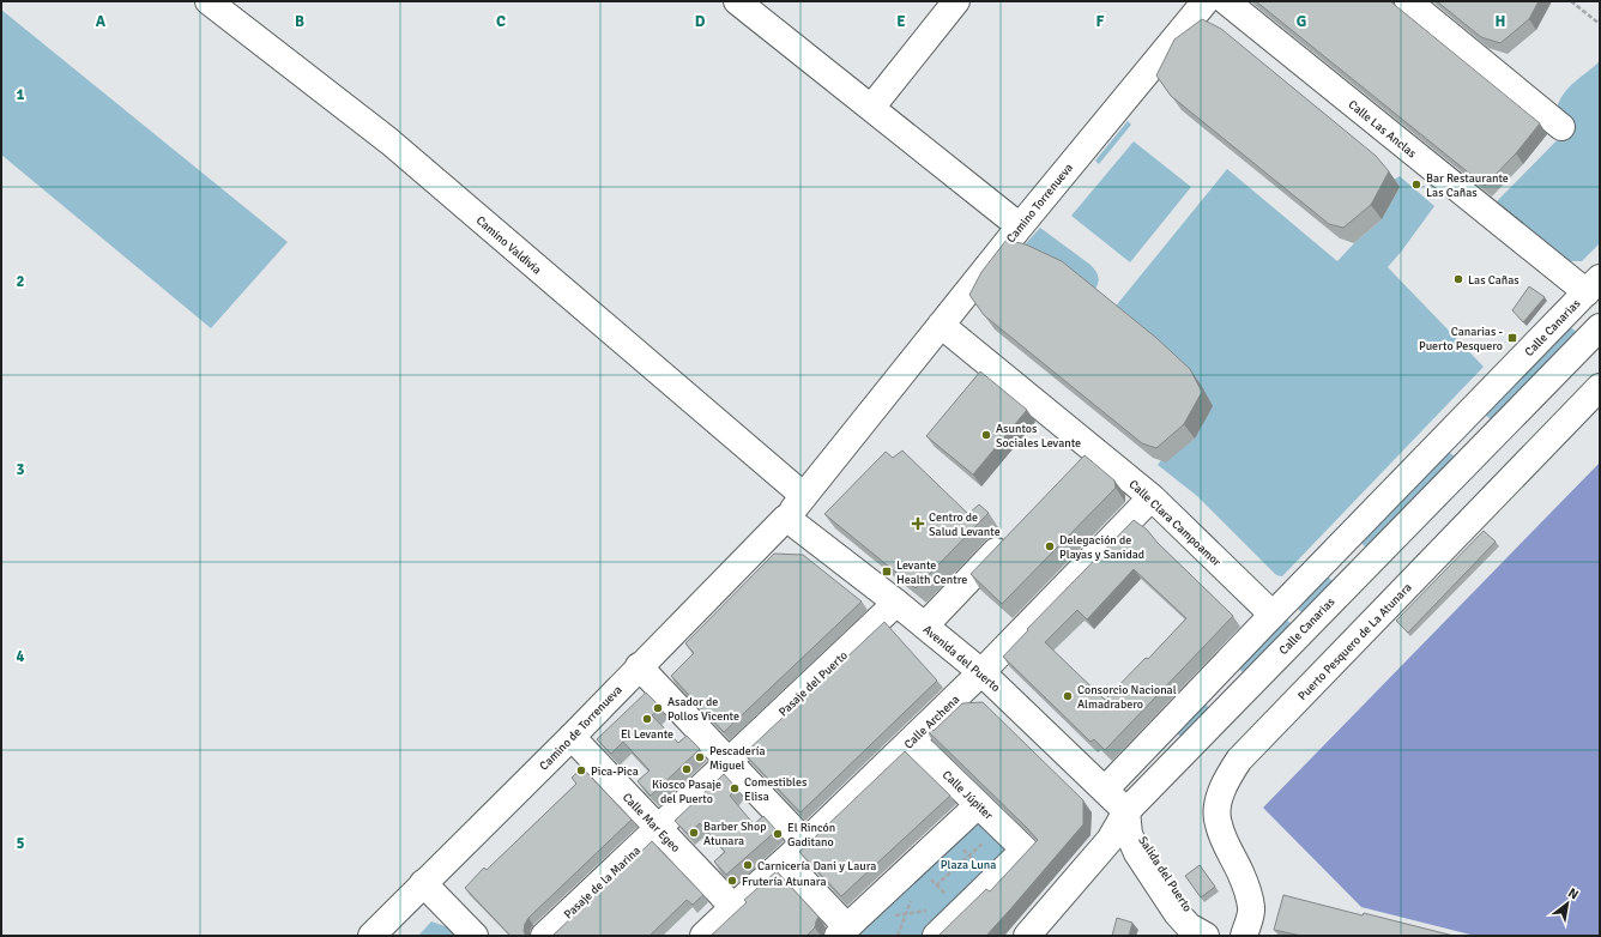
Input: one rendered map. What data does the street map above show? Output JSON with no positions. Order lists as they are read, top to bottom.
{
  "streets": {
    "street": [
      "Calle Las Anclas",
      "Camino Torrenueva",
      "Camino Valdivia",
      "Calle Canarias",
      "Calle Clara Campoamor",
      "Puerto Pesquero de La Atunara",
      "Avenida del Puerto",
      "Pasaje del Puerto",
      "Calle Archena",
      "Camino de Torrenueva",
      "Calle Júpiter",
      "Calle Mar Egeo",
      "Salida del Puerto",
      "Pasaje de la Marina"
    ]
  },
  "crossings": [
    ["Calle Las Anclas", "Calle Canarias"],
    ["Camino Torrenueva", "Camino Valdivia"],
    ["Camino Torrenueva", "Calle Clara Campoamor"],
    ["Camino Torrenueva", "Avenida del Puerto"],
    ["Camino Torrenueva", "Camino de Torrenueva"],
    ["Calle Canarias", "Calle Clara Campoamor"],
    ["Calle Canarias", "Avenida del Puerto"],
    ["Calle Canarias", "Salida del Puerto"],
    ["Calle Clara Campoamor", "Calle Archena"],
    ["Avenida del Puerto", "Pasaje del Puerto"],
    ["Avenida del Puerto", "Calle Archena"],
    ["Avenida del Puerto", "Camino de Torrenueva"],
    ["Avenida del Puerto", "Salida del Puerto"],
    ["Pasaje del Puerto", "Calle Mar Egeo"],
    ["Pasaje del Puerto", "Pasaje de la Marina"],
    ["Calle Archena", "Calle Júpiter"],
    ["Calle Archena", "Calle Mar Egeo"],
    ["Camino de Torrenueva", "Calle Mar Egeo"],
    ["Calle Mar Egeo", "Pasaje de la Marina"]
  ],
  "parks": ["Plaza Luna"],
  "places": {
    "other": [
      "Bar Restaurante Las Cañas",
      "Las Cañas",
      "Asuntos Sociales Levante",
      "Delegación de Playas y Sanidad",
      "Consorcio Nacional Almadrabero",
      "Asador de Pollos Vicente",
      "El Levante",
      "Pescadería Miguel",
      "Kiosco Pasaje del Puerto",
      "Pica-Pica",
      "Comestibles Elisa",
      "Barber Shop Atunara",
      "El Rincón Gaditano",
      "Carnicería Dani y Laura",
      "Frutería Atunara"
    ],
    "transit": ["Canarias - Puerto Pesquero", "Levante Health Centre"],
    "health": ["Centro de Salud Levante"]
  },
  "north": "top right",
  "grid": {
    "columns": [
      "A",
      "B",
      "C",
      "D",
      "E",
      "F",
      "G",
      "H"
    ],
    "rows": [
      "1",
      "2",
      "3",
      "4",
      "5"
    ]
  }
}
